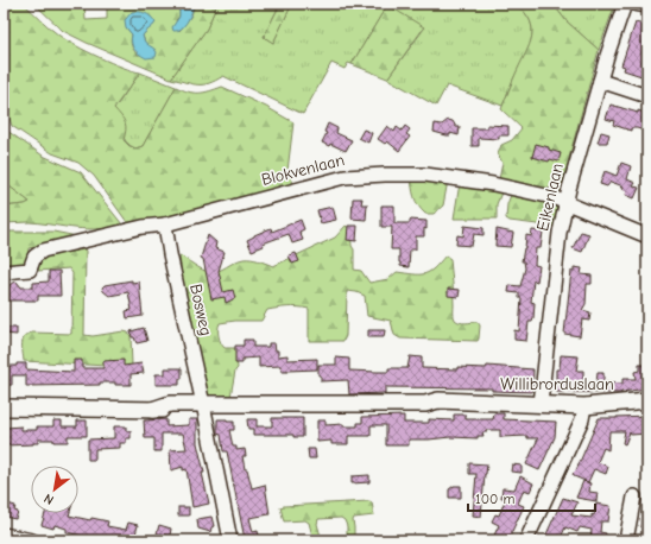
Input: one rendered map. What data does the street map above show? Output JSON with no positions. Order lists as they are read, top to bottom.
{
  "streets": {
    "main road": ["Willibrorduslaan"],
    "street": ["Blokvenlaan", "Eikenlaan", "Bosweg"]
  },
  "crossings": [
    ["Blokvenlaan", "Eikenlaan"],
    ["Blokvenlaan", "Bosweg"],
    ["Eikenlaan", "Willibrorduslaan"],
    ["Bosweg", "Willibrorduslaan"]
  ],
  "scale_bar": "100 m",
  "north": "bottom left"
}
